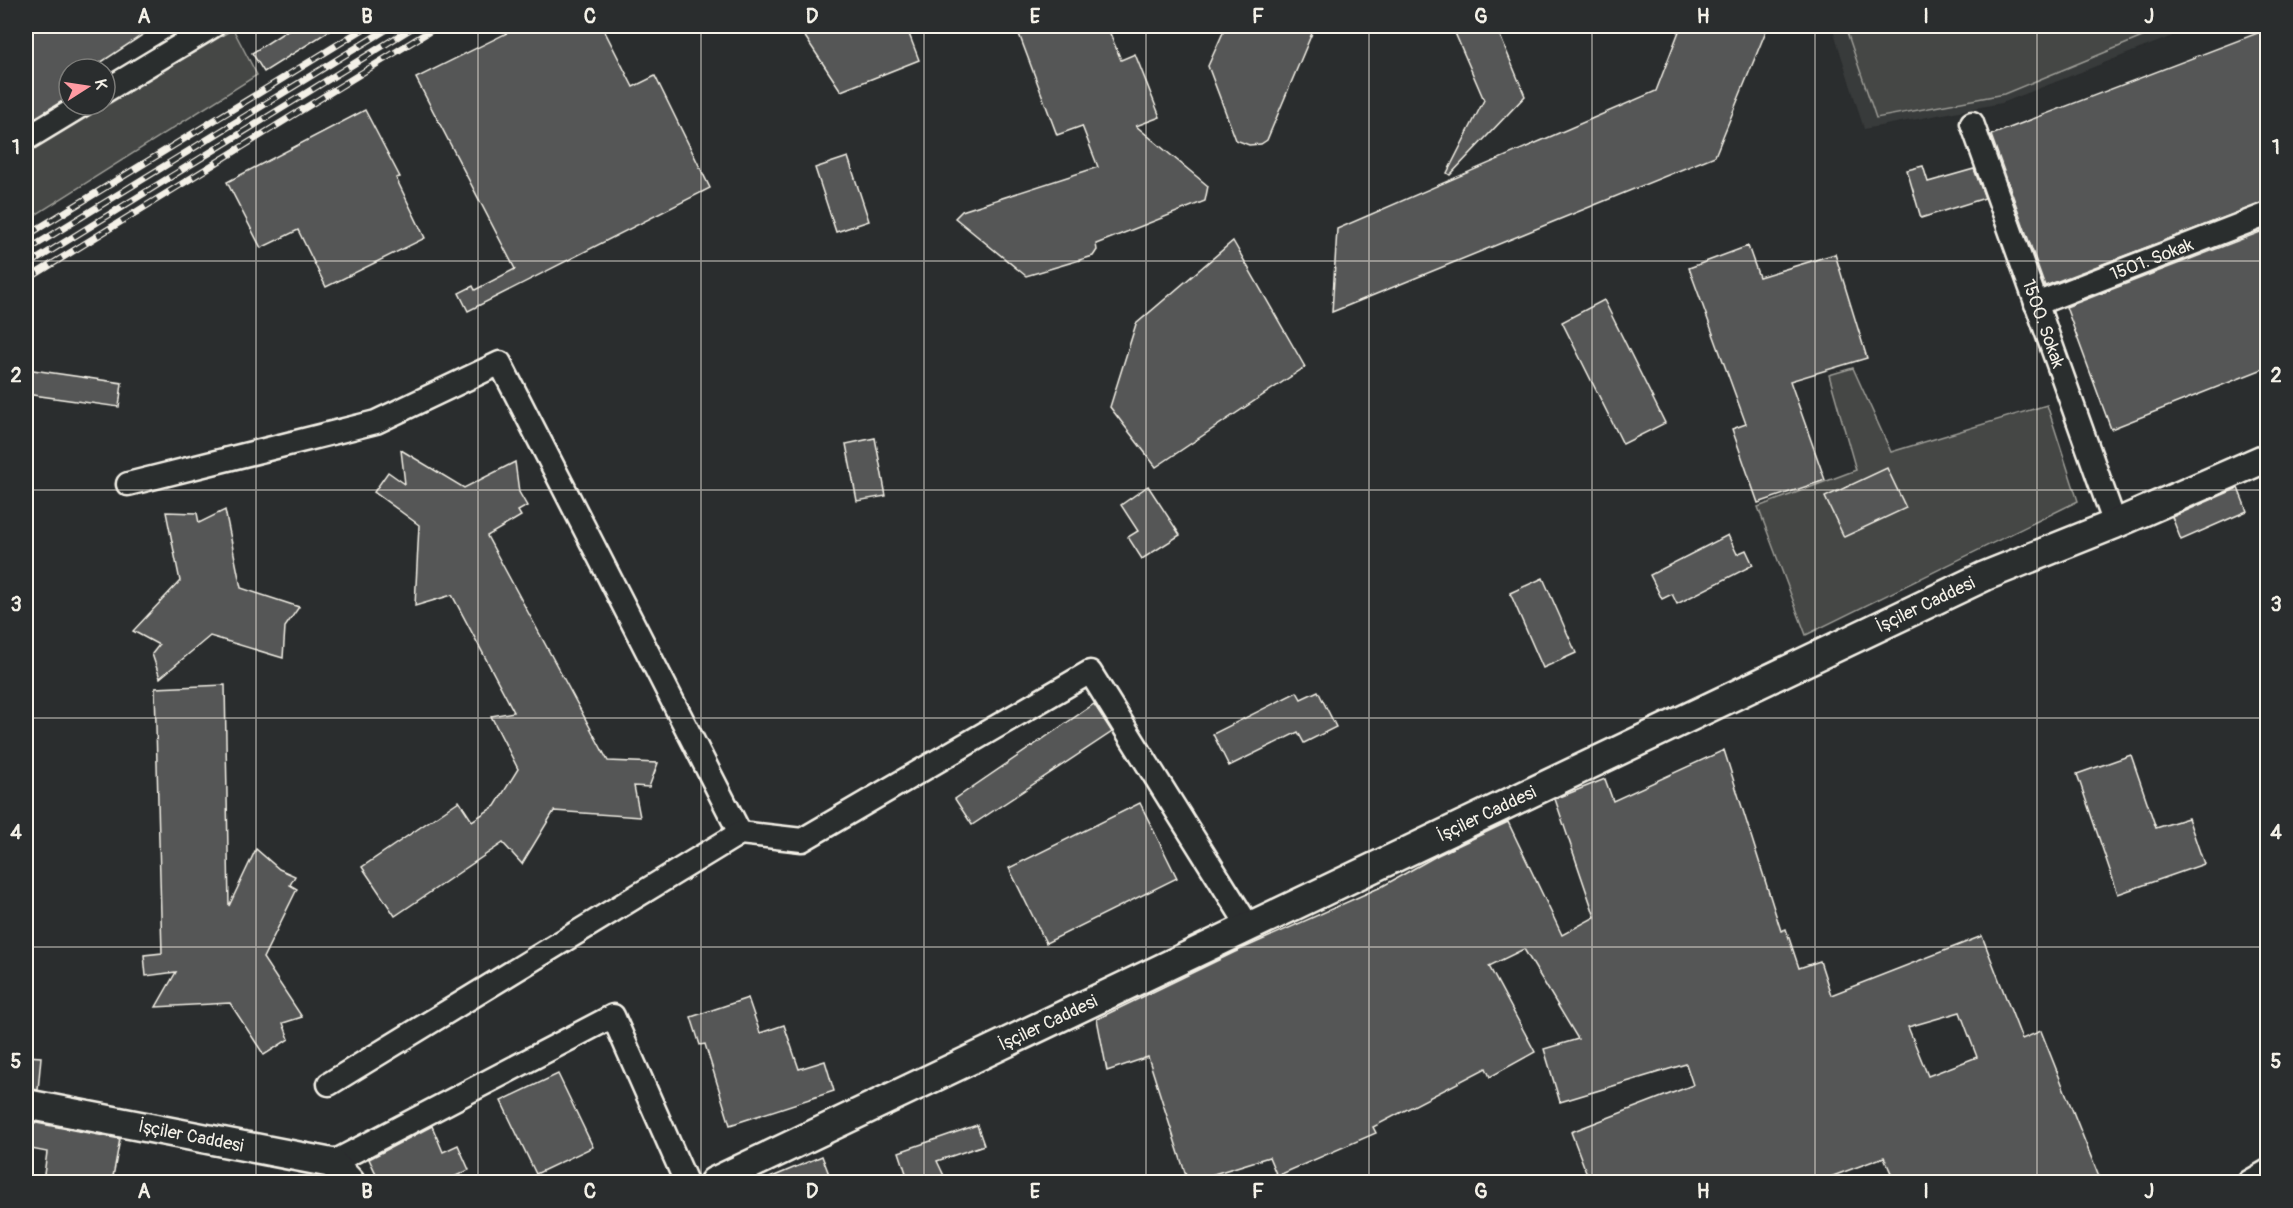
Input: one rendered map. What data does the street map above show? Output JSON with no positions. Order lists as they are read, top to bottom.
{
  "streets": {
    "street": ["1501. Sokak", "1500. Sokak", "İşçiler Caddesi"]
  },
  "crossings": [
    ["1501. Sokak", "1500. Sokak"],
    ["1500. Sokak", "İşçiler Caddesi"]
  ],
  "north": "right",
  "grid": {
    "columns": [
      "A",
      "B",
      "C",
      "D",
      "E",
      "F",
      "G",
      "H",
      "I",
      "J"
    ],
    "rows": [
      "1",
      "2",
      "3",
      "4",
      "5"
    ]
  }
}
